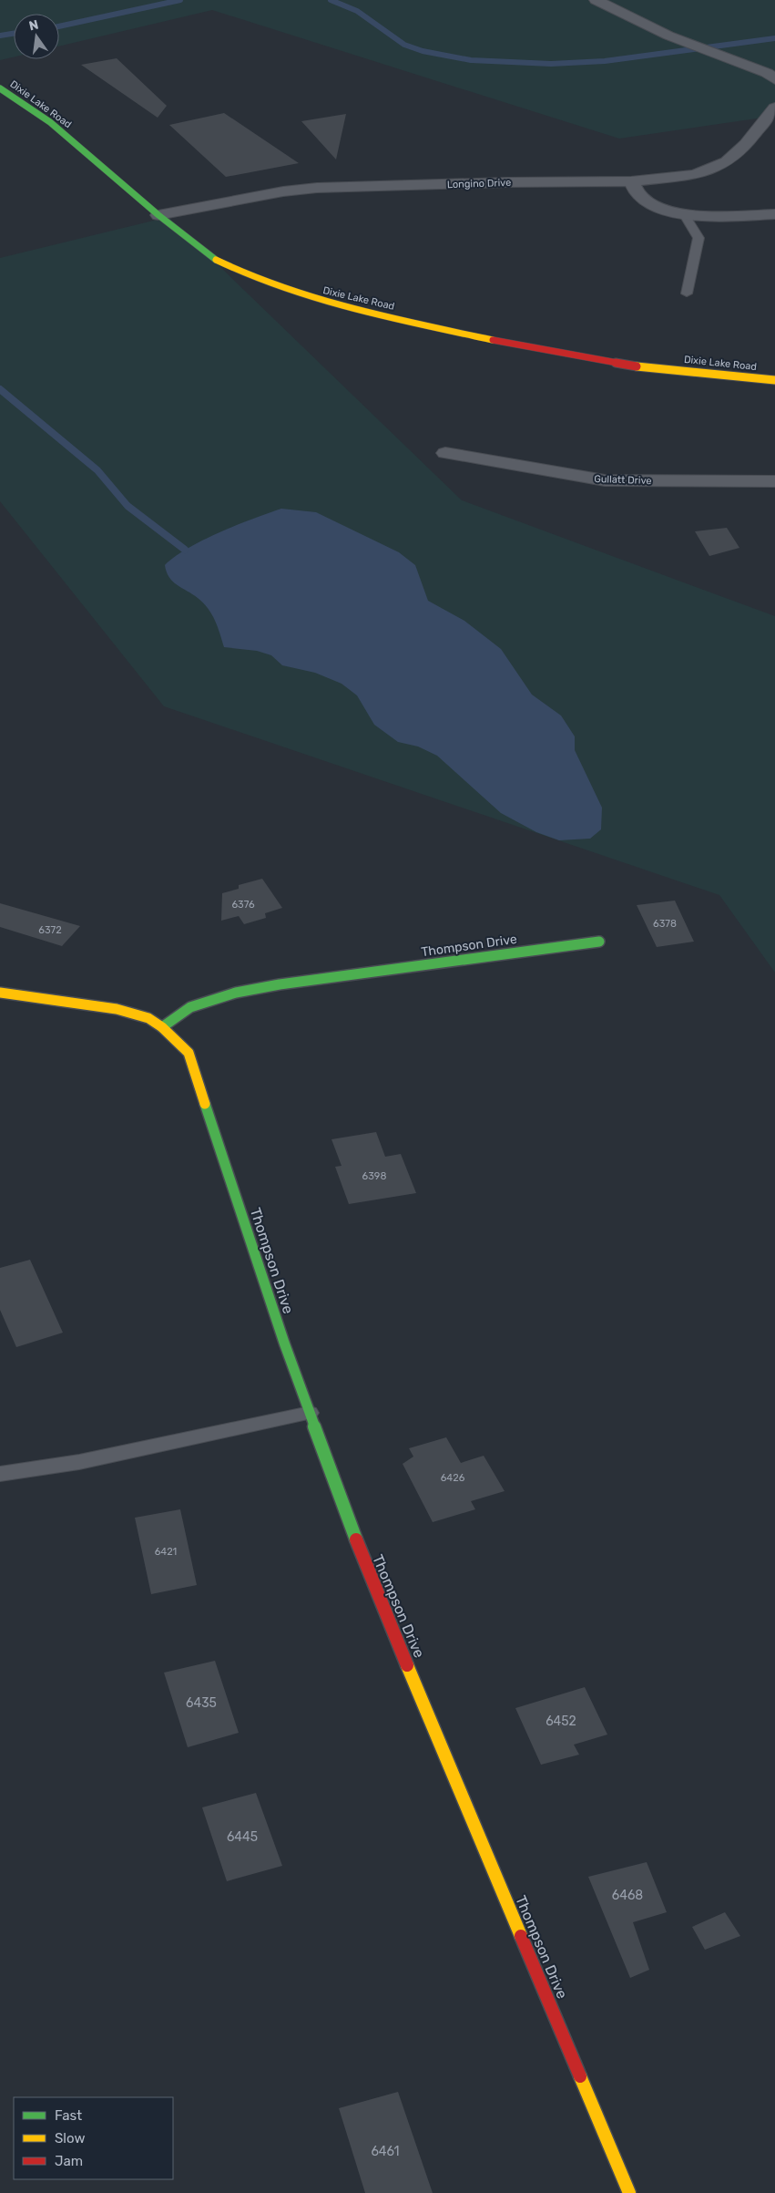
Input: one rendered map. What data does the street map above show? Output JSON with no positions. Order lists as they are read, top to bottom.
{
  "streets": {
    "street": [
      "Dixie Lake Road",
      "Longino Drive",
      "Gullatt Drive",
      "Thompson Drive"
    ]
  },
  "crossings": [
    ["Dixie Lake Road", "Longino Drive"]
  ],
  "house_numbers": [
    "6376",
    "6378",
    "6372",
    "6398",
    "6426",
    "6421",
    "6435",
    "6452",
    "6445",
    "6468",
    "6461"
  ],
  "legend": ["Fast", "Slow", "Jam"],
  "north": "top"
}
